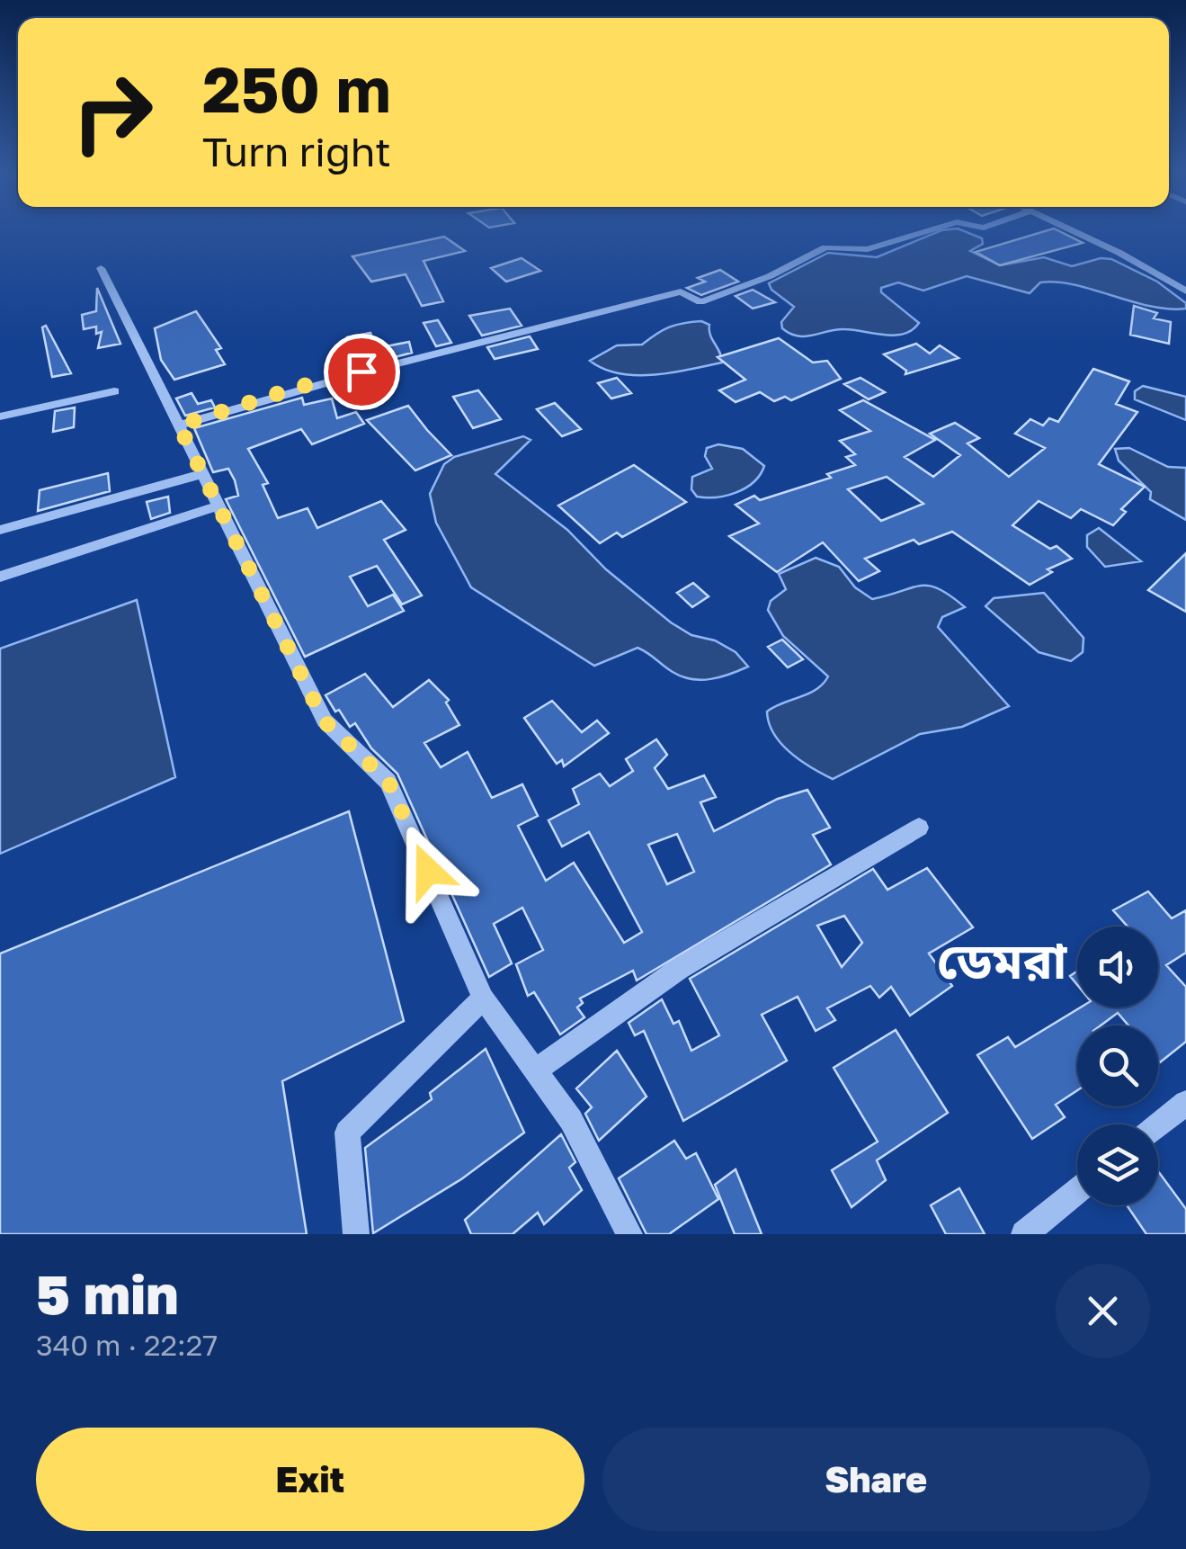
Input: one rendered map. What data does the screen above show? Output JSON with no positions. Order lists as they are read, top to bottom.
{
  "districts": ["ডেমরা"],
  "page": {
    "turn": ["250 m", "Turn right"],
    "heading": ["5 min", "340 m · 22:27"],
    "buttons": ["Exit", "Share"]
  }
}
